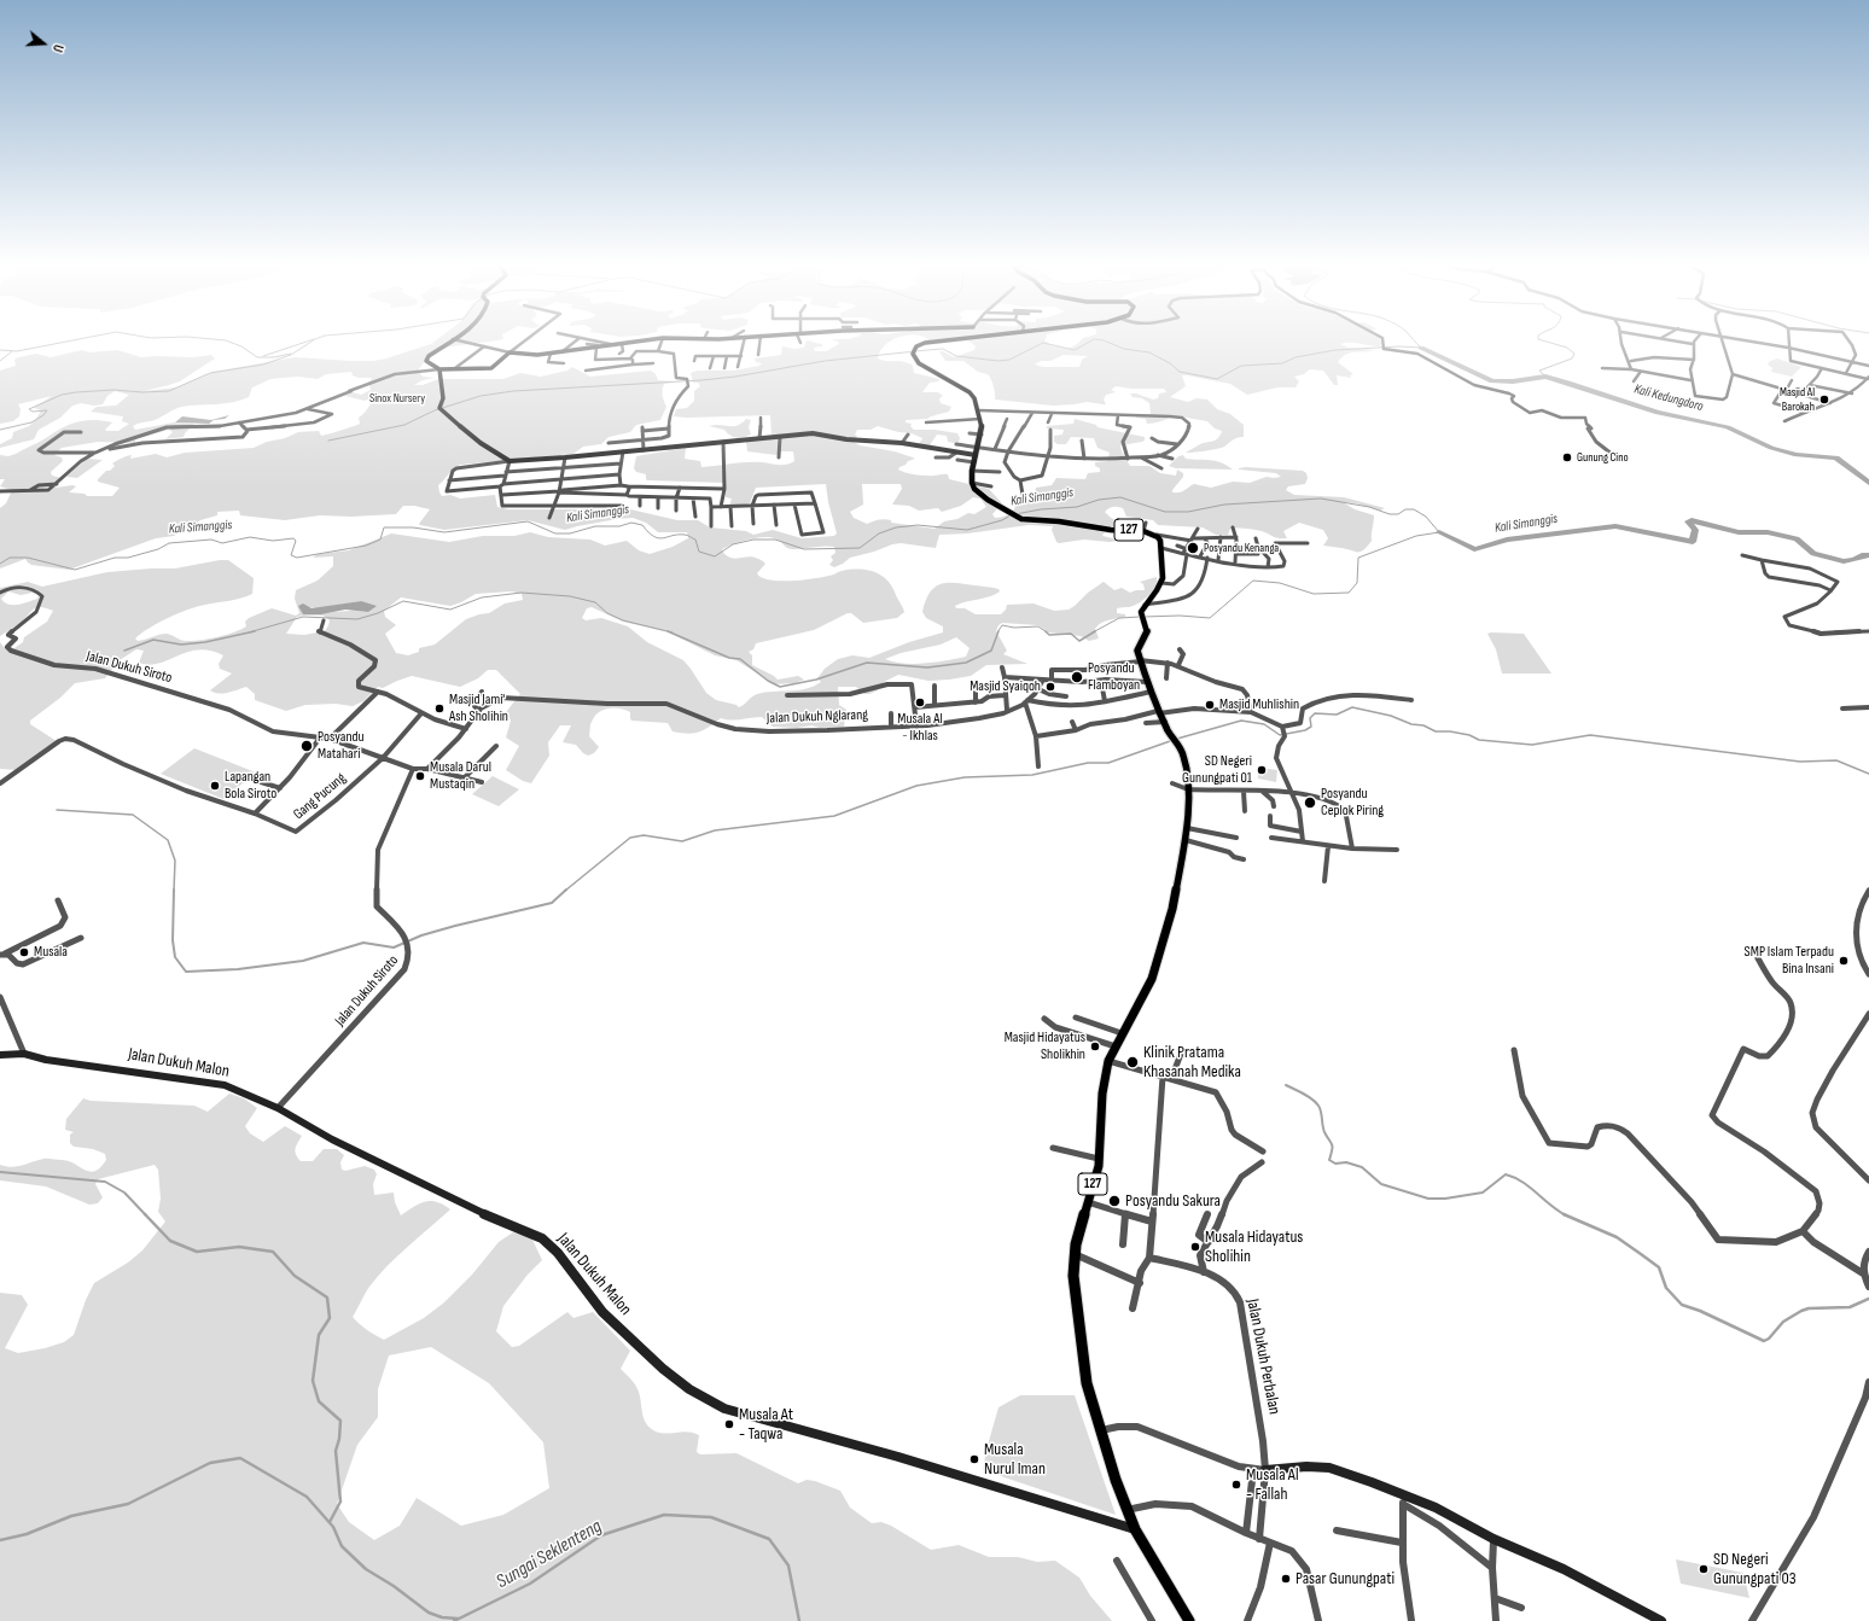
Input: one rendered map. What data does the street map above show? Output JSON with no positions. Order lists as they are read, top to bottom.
{
  "streets": {
    "main road": ["127"],
    "street": [
      "Jalan Dukuh Siroto",
      "Jalan Dukuh Nglarang",
      "Gang Pucung",
      "Jalan Dukuh Malon",
      "Jalan Dukuh Perbalan"
    ]
  },
  "crossings": [
    ["127", "Jalan Dukuh Malon"],
    ["Jalan Dukuh Siroto", "Gang Pucung"],
    ["Jalan Dukuh Siroto", "Jalan Dukuh Malon"]
  ],
  "water": ["Kali Kedungdoro", "Kali Simanggis", "Sungai Seklenteng"],
  "parks": ["Sinox Nursery"],
  "places": [
    "Masjid Al Barokah",
    "Gunung Cino",
    "Posyandu Kenanga",
    "Posyandu Flamboyan",
    "Masjid Syaiqoh",
    "Musala Al - Ikhlas",
    "Masjid Muhlishin",
    "Masjid Jami' Ash Sholihin",
    "Posyandu Matahari",
    "SD Negeri Gunungpati 01",
    "Musala Darul Mustaqin",
    "Lapangan Bola Siroto",
    "Posyandu Ceplok Piring",
    "Musala",
    "SMP Islam Terpadu Bina Insani",
    "Masjid Hidayatus Sholikhin",
    "Klinik Pratama Khasanah Medika",
    "Posyandu Sakura",
    "Musala Hidayatus Sholihin",
    "Musala At - Taqwa",
    "Musala Nurul Iman",
    "Musala Al - Fallah",
    "SD Negeri Gunungpati 03",
    "Pasar Gunungpati"
  ],
  "north": "right"
}
